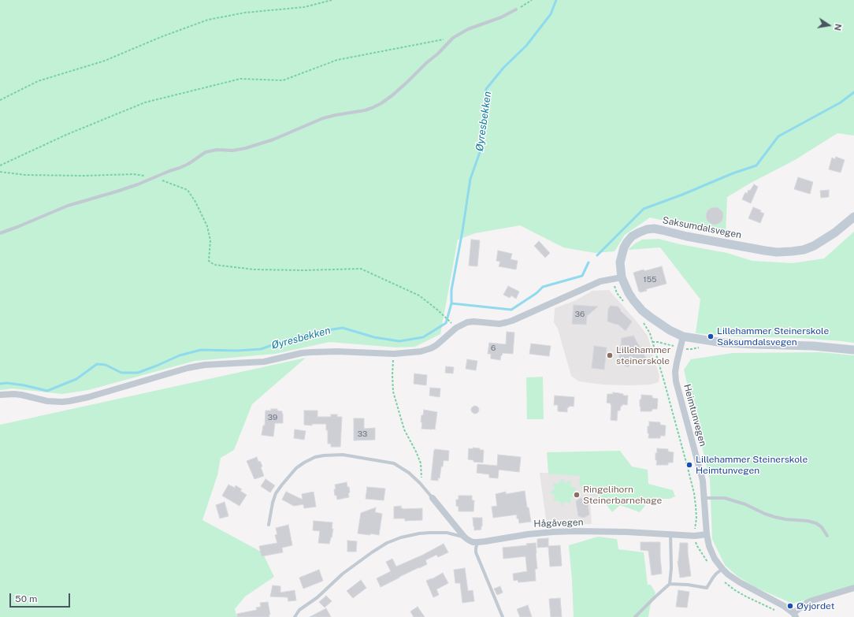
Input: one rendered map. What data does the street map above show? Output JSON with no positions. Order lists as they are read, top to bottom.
{
  "streets": {
    "main road": ["Saksumdalsvegen"],
    "street": ["Heimtunvegen", "Hågåvegen"]
  },
  "crossings": [
    ["Saksumdalsvegen", "Heimtunvegen"],
    ["Heimtunvegen", "Hågåvegen"]
  ],
  "water": ["Øyresbekken"],
  "places": [
    "Lillehammer Steinerskole Saksumdalsvegen",
    "Lillehammer steinerskole",
    "Lillehammer Steinerskole Heimtunvegen",
    "Ringelihorn Steinerbarnehage",
    "Øyjordet"
  ],
  "house_numbers": [
    "155",
    "36",
    "6",
    "39",
    "33"
  ],
  "scale_bar": "50 m",
  "north": "right"
}
